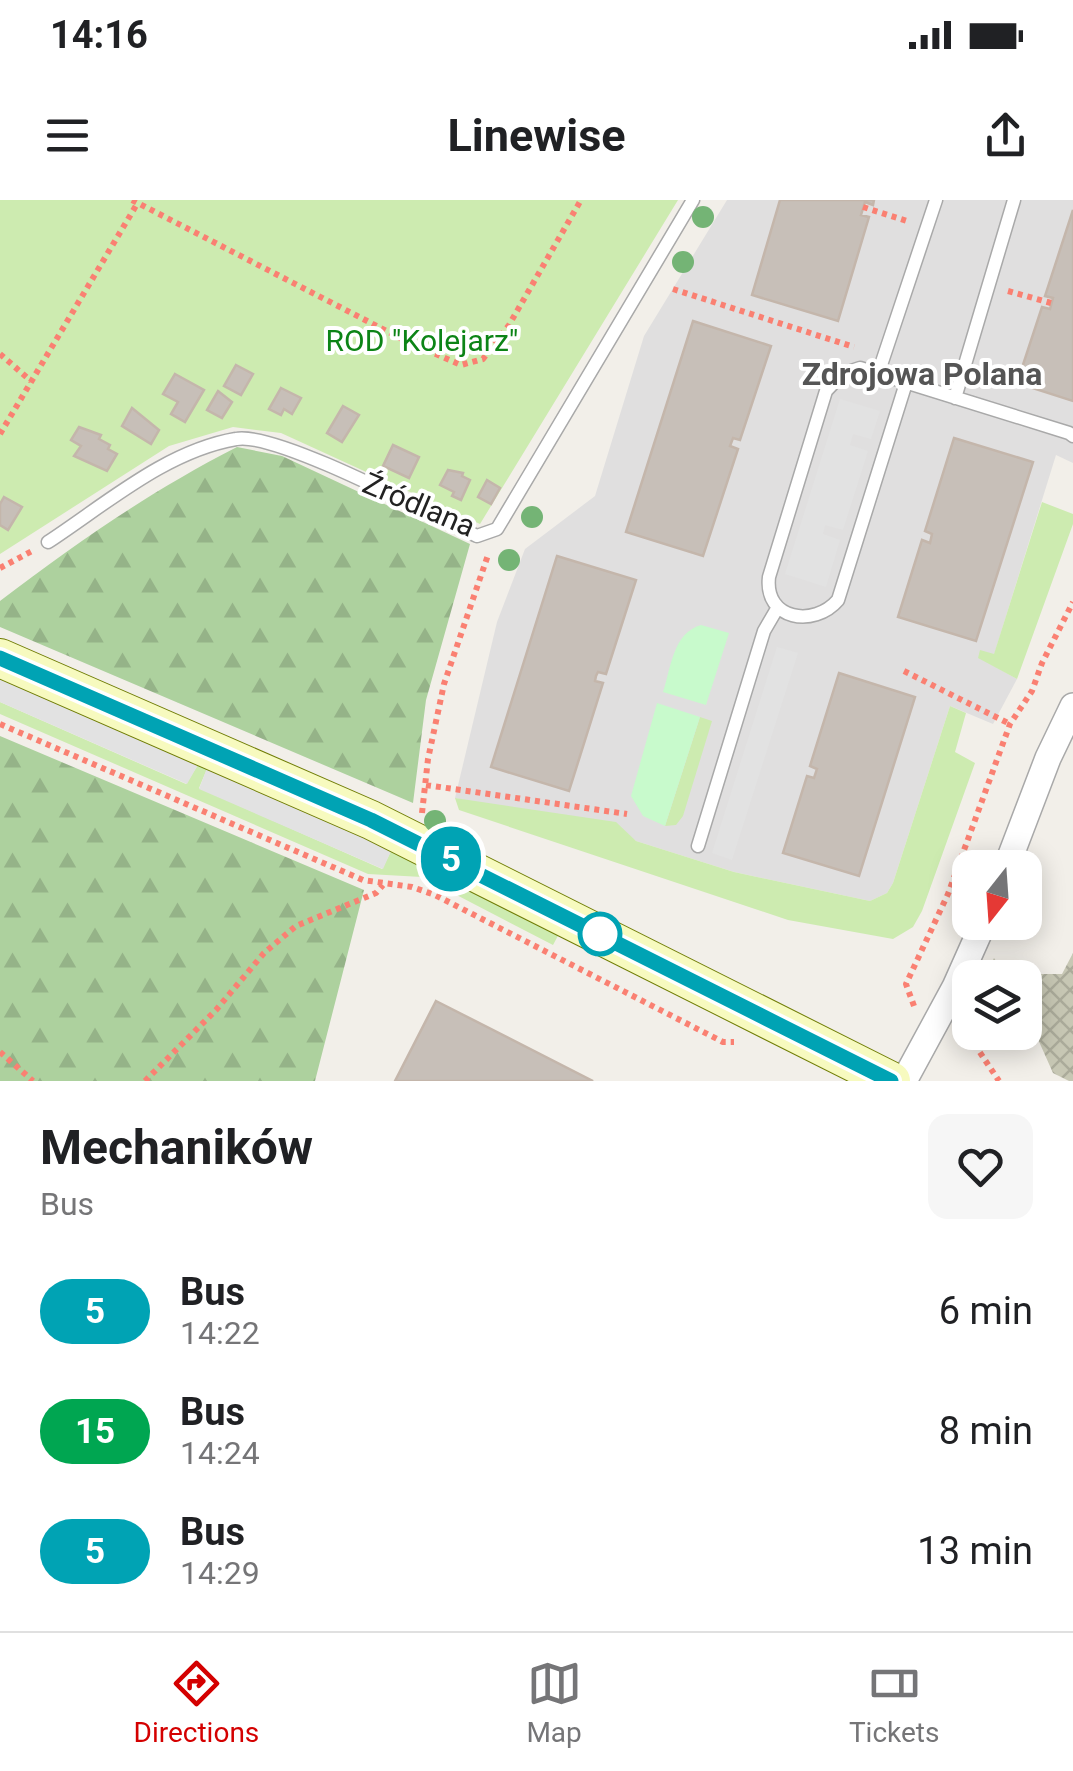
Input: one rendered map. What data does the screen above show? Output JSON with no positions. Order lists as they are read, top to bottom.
{
  "streets": {
    "lane": ["Źródlana"]
  },
  "districts": ["Zdrojowa Polana"],
  "parks": ["ROD \"Kolejarz\""],
  "lines": ["bus line 5"],
  "north": "bottom",
  "page": {
    "status": "14:16",
    "header": "Linewise",
    "on_map": "5",
    "heading": ["Mechaników", "Bus"],
    "list": [
      {
        "mark": "5",
        "name": "Bus",
        "note": "14:22",
        "value": "6 min"
      },
      {
        "mark": "15",
        "name": "Bus",
        "note": "14:24",
        "value": "8 min"
      },
      {
        "mark": "5",
        "name": "Bus",
        "note": "14:29",
        "value": "13 min"
      }
    ],
    "tabs": ["Directions", "Map", "Tickets"]
  }
}
